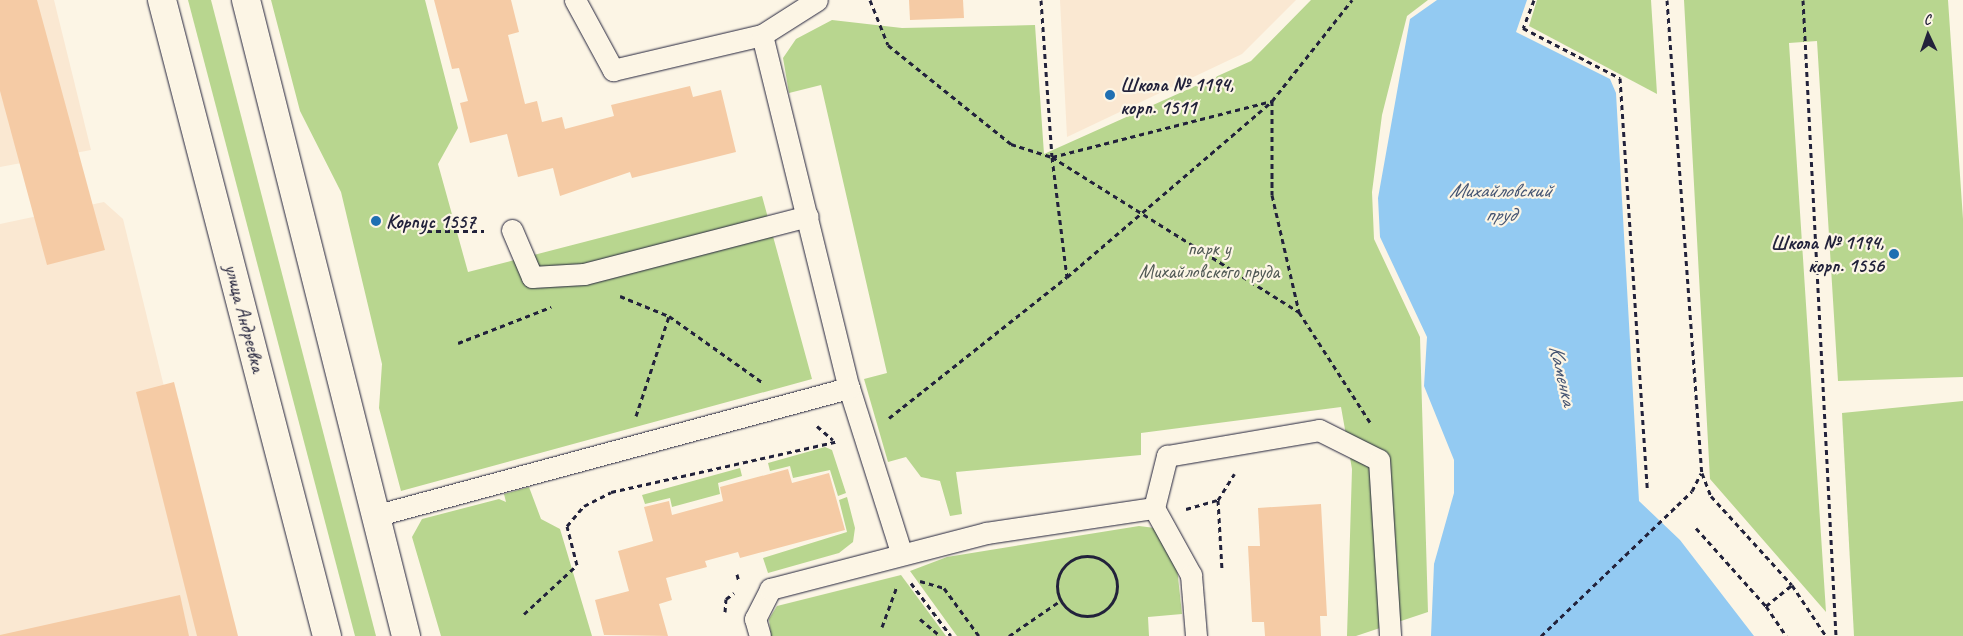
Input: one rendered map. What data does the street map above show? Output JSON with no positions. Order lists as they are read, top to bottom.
{
  "streets": {
    "main road": ["улица Андреевка"]
  },
  "water": ["Михайловский пруд", "Каменка"],
  "parks": ["парк у Михайловского пруда"],
  "places": ["Школа № 1194, корп. 1511", "Корпус 1557", "Школа № 1194, корп. 1556"],
  "north": "top"
}
